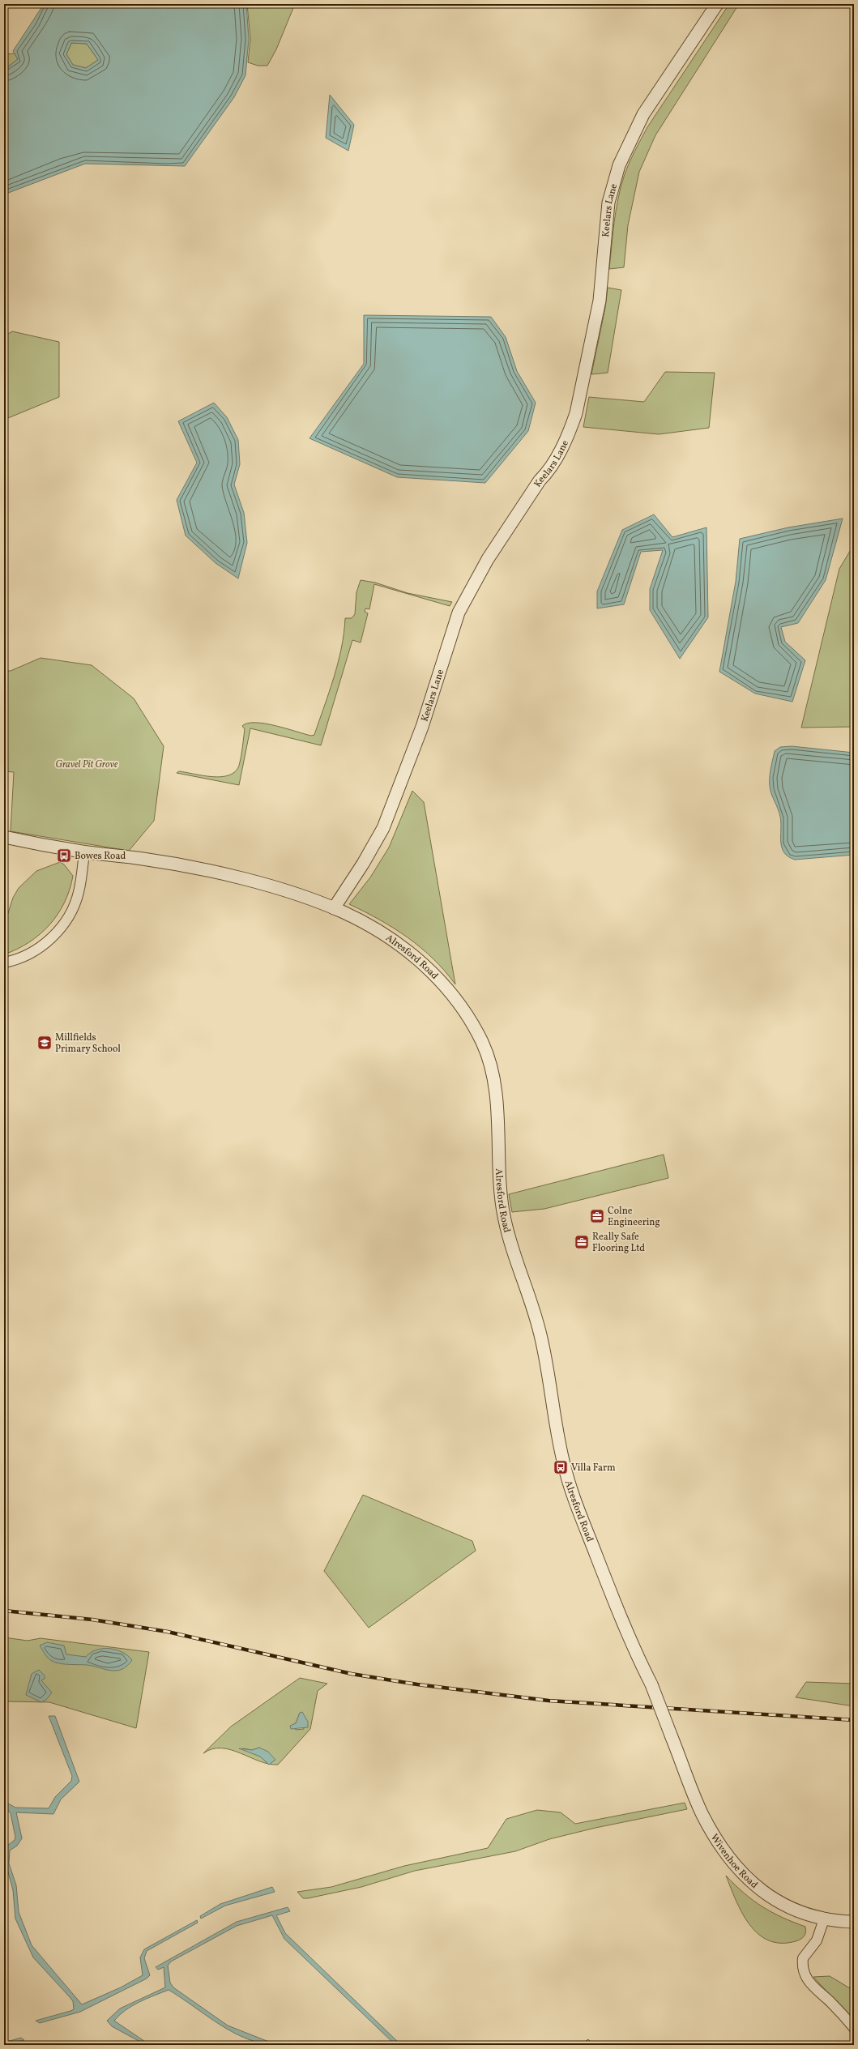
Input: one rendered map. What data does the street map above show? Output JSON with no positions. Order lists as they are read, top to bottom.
{
  "streets": {
    "street": ["Keelars Lane", "Alresford Road", "Wivenhoe Road"]
  },
  "crossings": [
    ["Keelars Lane", "Alresford Road"],
    ["Alresford Road", "Wivenhoe Road"]
  ],
  "parks": ["Gravel Pit Grove"],
  "places": {
    "bus stop": ["Bowes Road", "Villa Farm"],
    "school or university": ["Millfields Primary School"],
    "office": ["Colne Engineering", "Really Safe Flooring Ltd"]
  }
}
